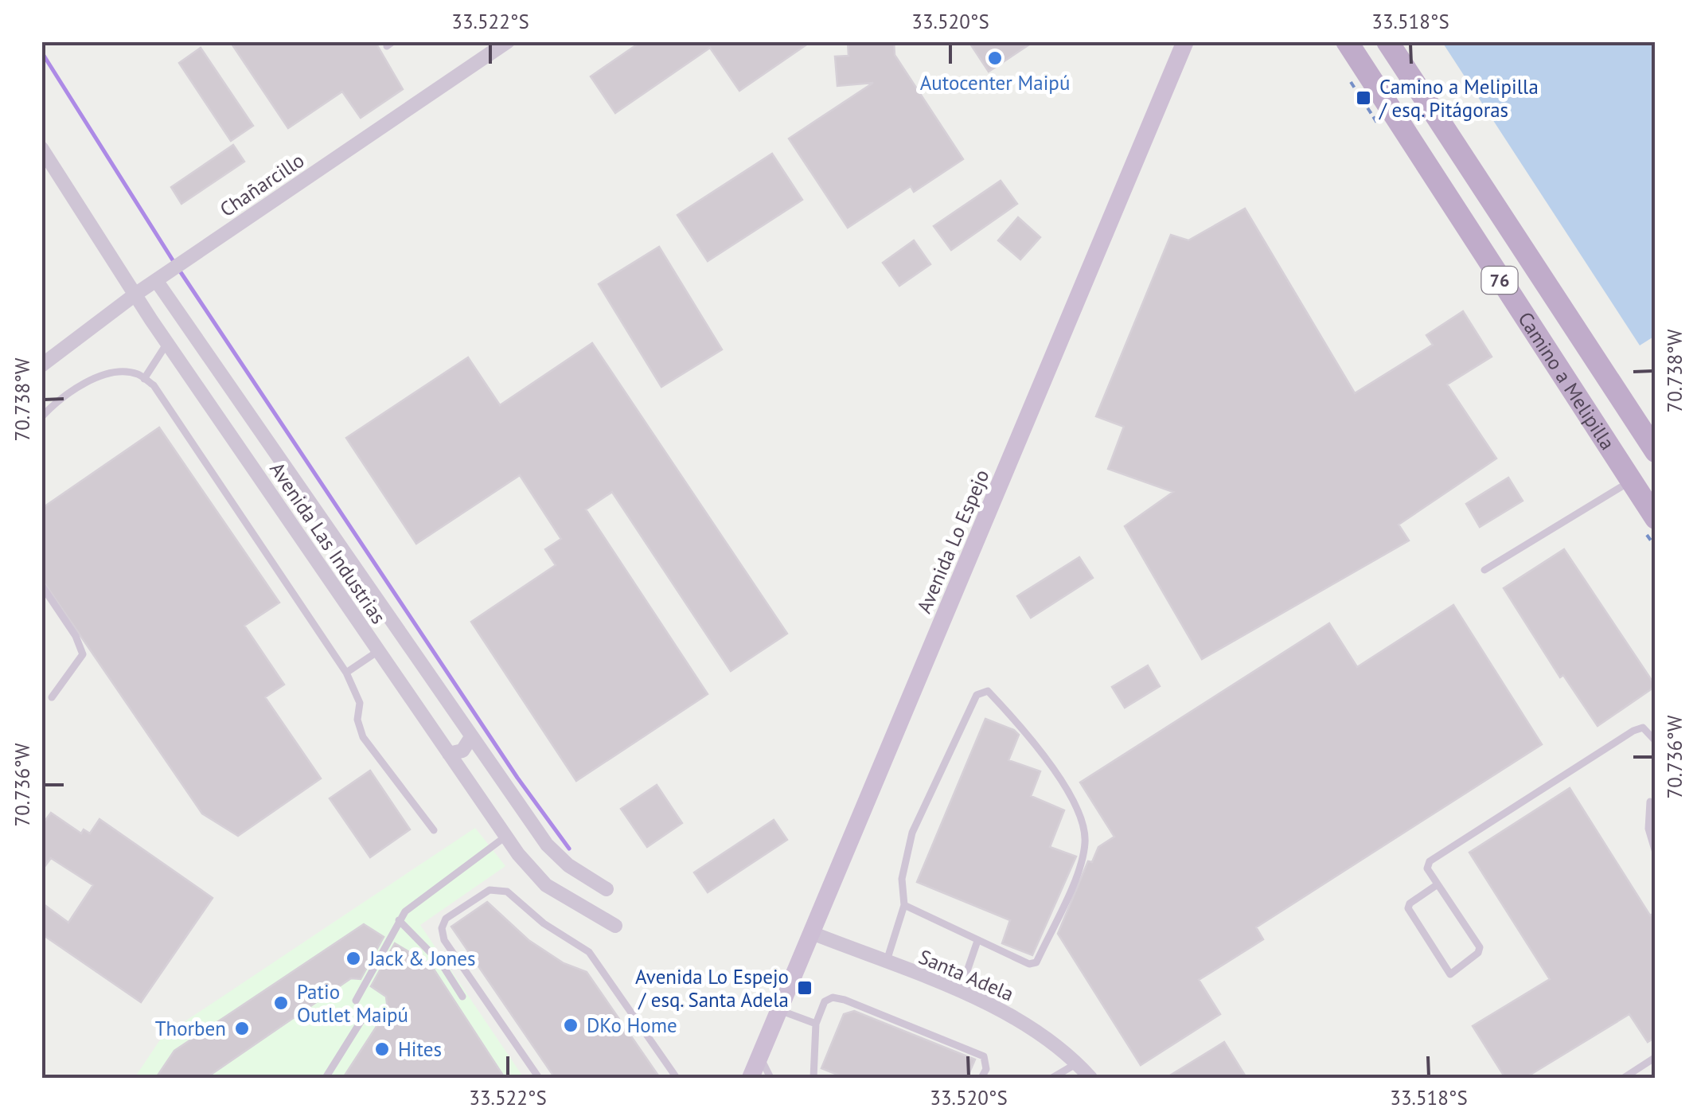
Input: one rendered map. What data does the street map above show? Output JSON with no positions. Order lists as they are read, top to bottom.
{
  "streets": {
    "main road": ["76", "Camino a Melipilla", "Avenida Lo Espejo"],
    "street": ["Chañarcillo", "Avenida Las Industrias", "Santa Adela"]
  },
  "crossings": [
    ["Chañarcillo", "Avenida Las Industrias"],
    ["Avenida Lo Espejo", "Santa Adela"]
  ],
  "places": {
    "other": [
      "Autocenter Maipú",
      "Jack & Jones",
      "Patio Outlet Maipú",
      "DKo Home",
      "Thorben",
      "Hites"
    ],
    "transit": ["Camino a Melipilla / esq. Pitágoras", "Avenida Lo Espejo / esq. Santa Adela"]
  },
  "coordinates": [
    "33.522°S",
    "33.520°S",
    "33.518°S",
    "70.738°W",
    "70.736°W"
  ]
}
